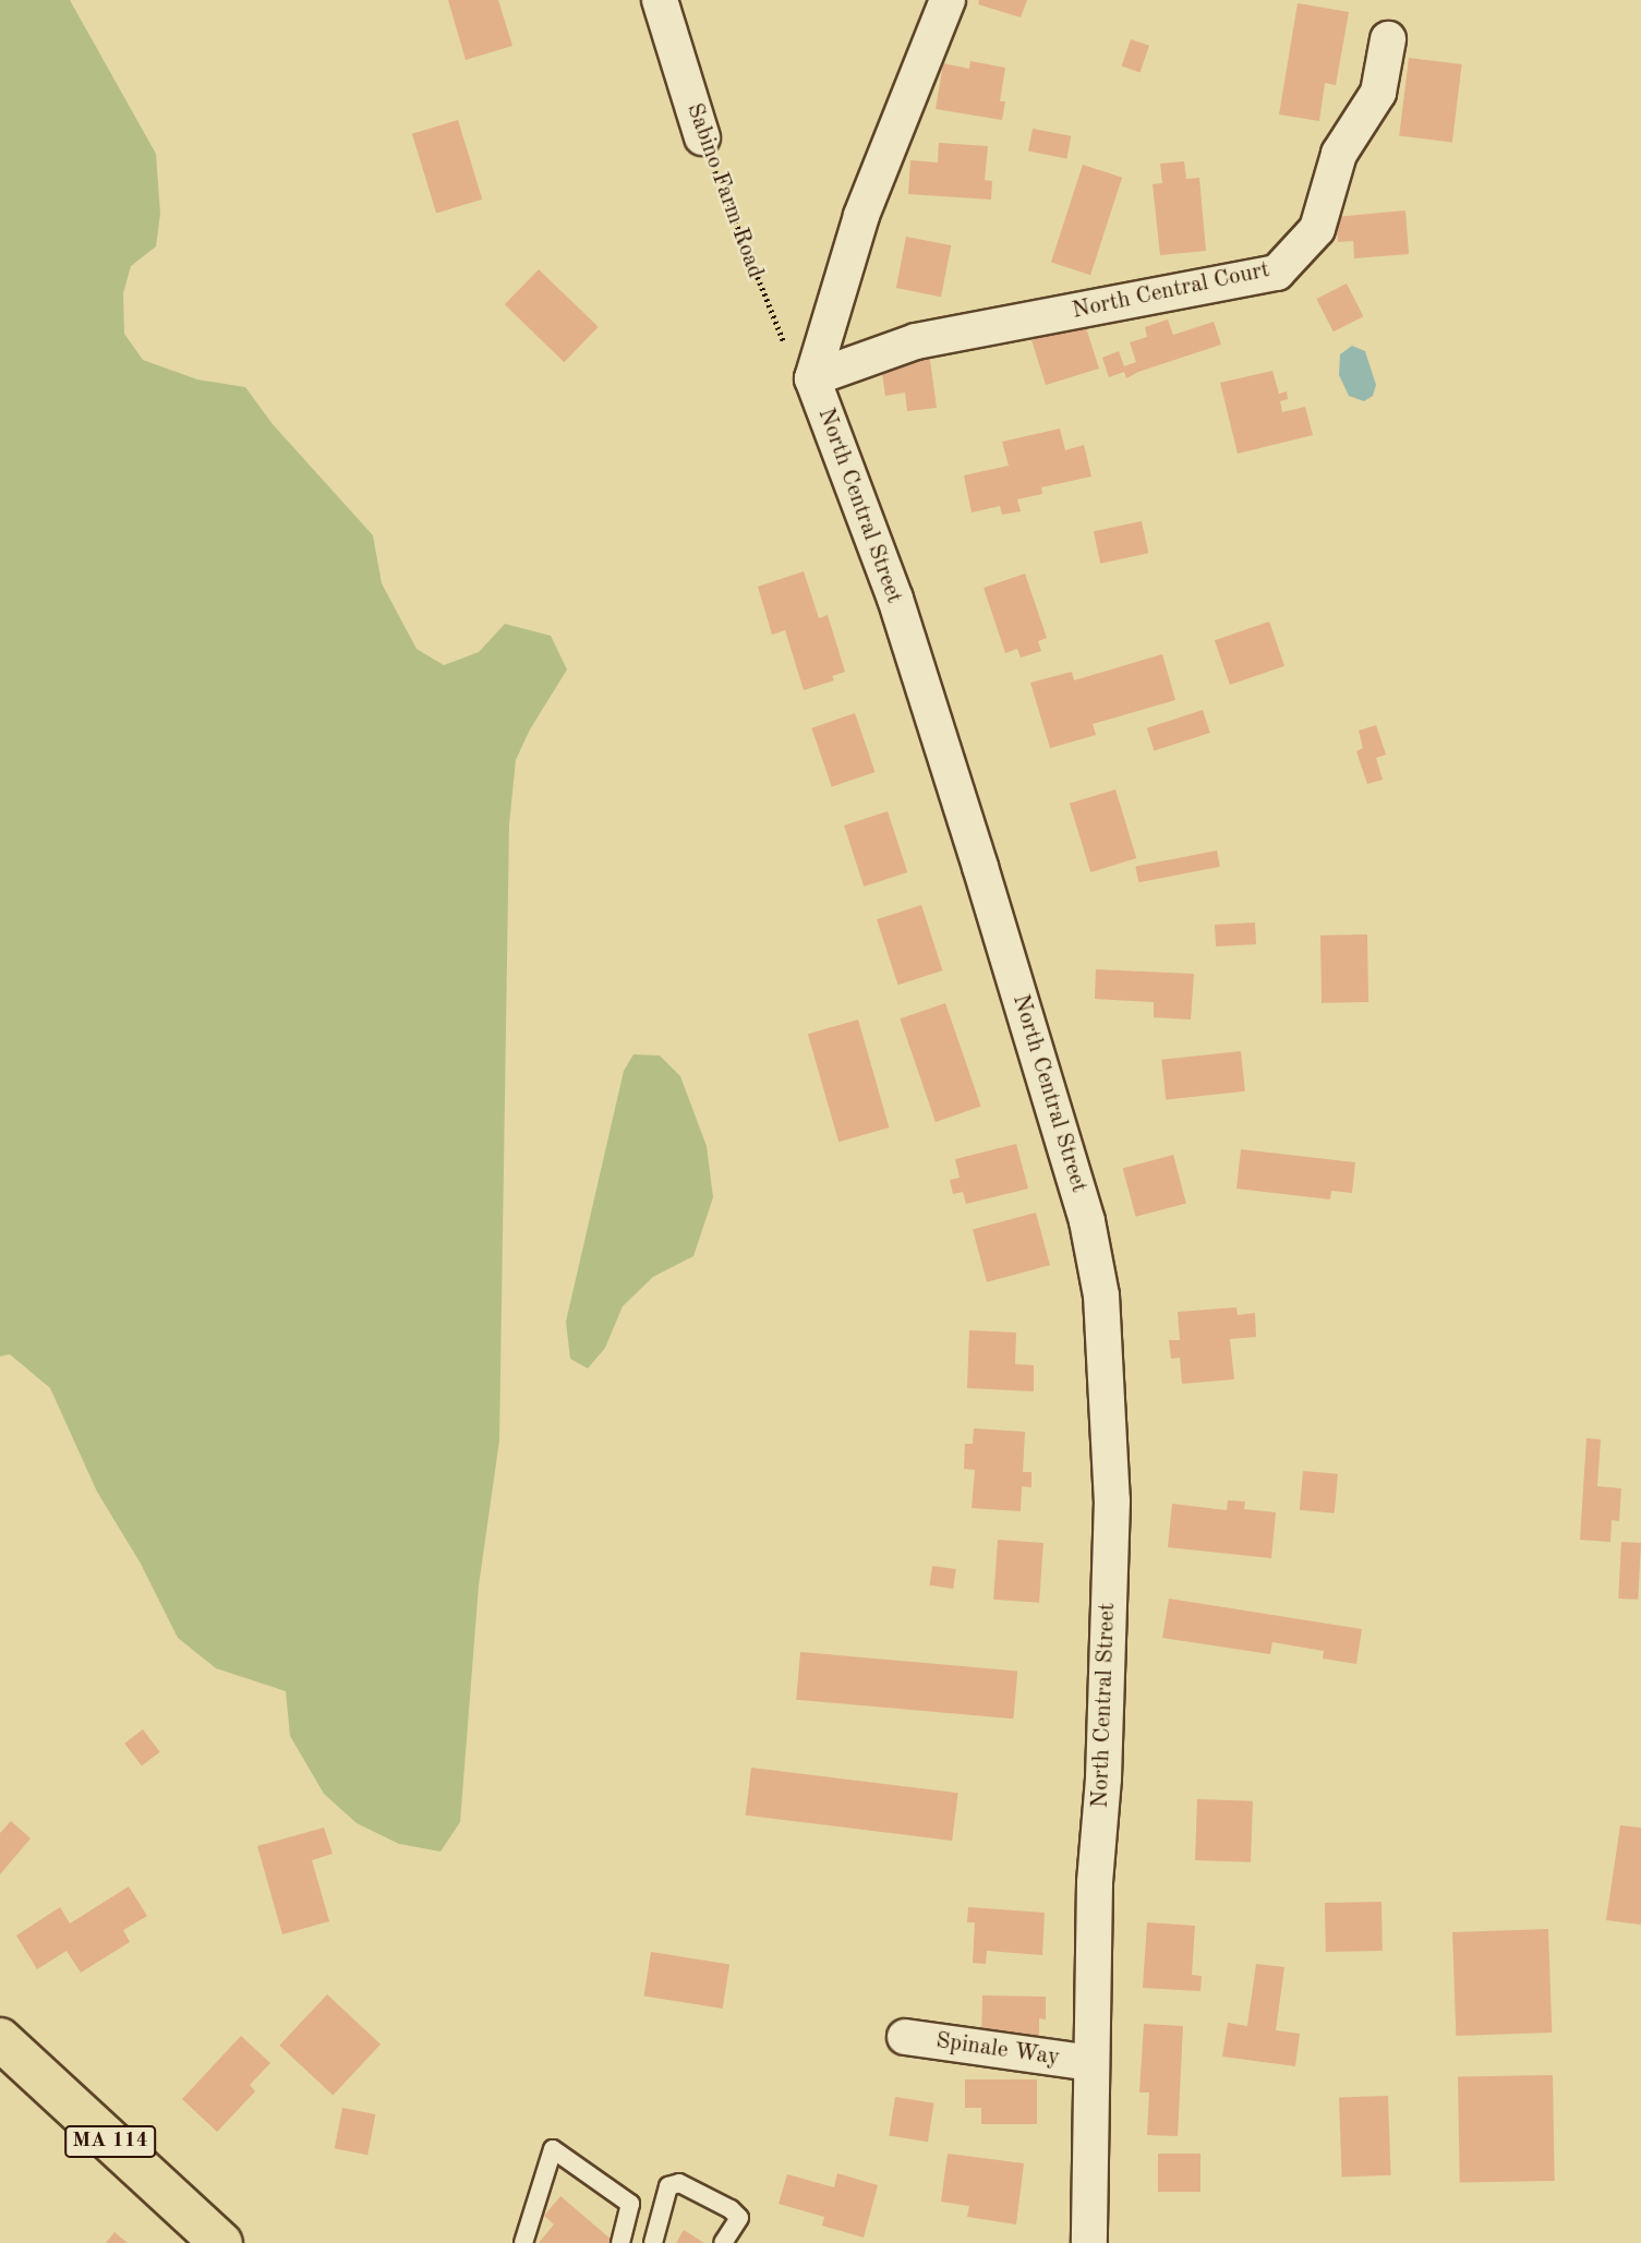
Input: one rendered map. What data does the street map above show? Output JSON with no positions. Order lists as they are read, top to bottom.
{
  "streets": {
    "highway": ["MA 114"],
    "street": [
      "Sabino Farm Road",
      "North Central Court",
      "North Central Street",
      "Spinale Way"
    ]
  },
  "crossings": [
    ["North Central Court", "North Central Street"],
    ["North Central Street", "Spinale Way"]
  ]
}
